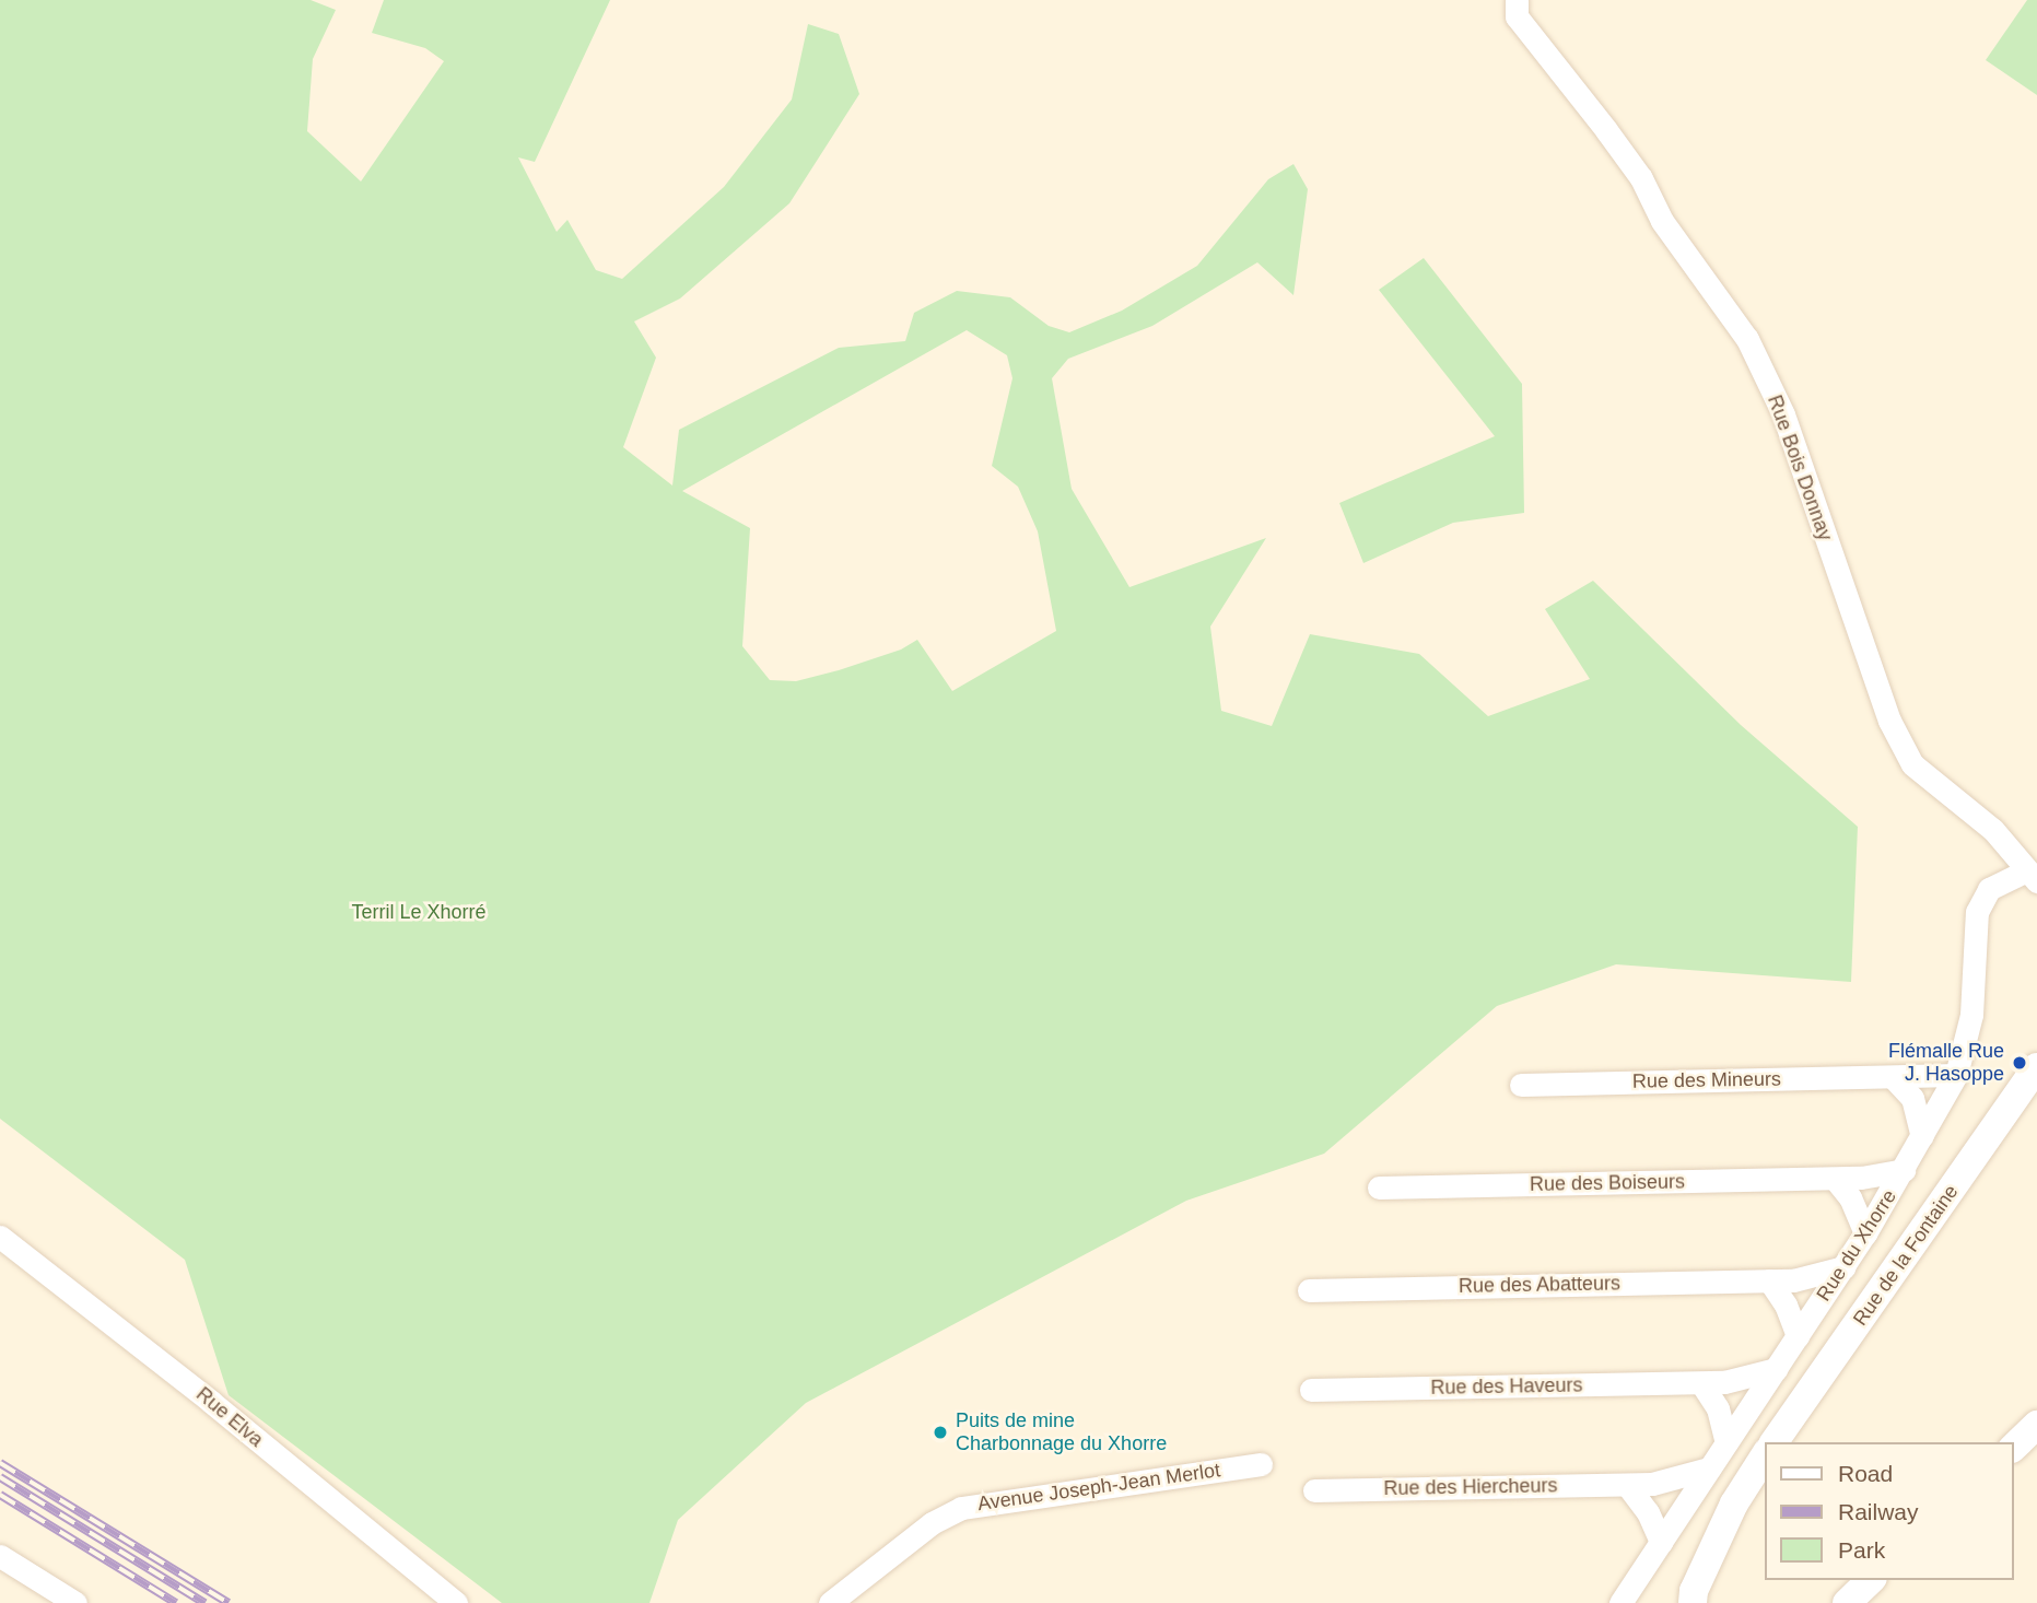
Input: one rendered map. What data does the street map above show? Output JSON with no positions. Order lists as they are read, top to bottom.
{
  "streets": {
    "street": [
      "Rue Bois Donnay",
      "Rue des Mineurs",
      "Rue des Boiseurs",
      "Rue du Xhorre",
      "Rue de la Fontaine",
      "Rue des Abatteurs",
      "Rue des Haveurs",
      "Rue Elva",
      "Avenue Joseph-Jean Merlot",
      "Rue des Hiercheurs"
    ]
  },
  "crossings": [
    ["Rue Bois Donnay", "Rue du Xhorre"],
    ["Rue des Mineurs", "Rue du Xhorre"],
    ["Rue des Boiseurs", "Rue du Xhorre"],
    ["Rue du Xhorre", "Rue des Abatteurs"],
    ["Rue du Xhorre", "Rue des Haveurs"],
    ["Rue du Xhorre", "Rue des Hiercheurs"]
  ],
  "parks": ["Terril Le Xhorré"],
  "places": ["Flémalle Rue J. Hasoppe", "Puits de mine Charbonnage du Xhorre"],
  "legend": ["Road", "Railway", "Park"]
}
